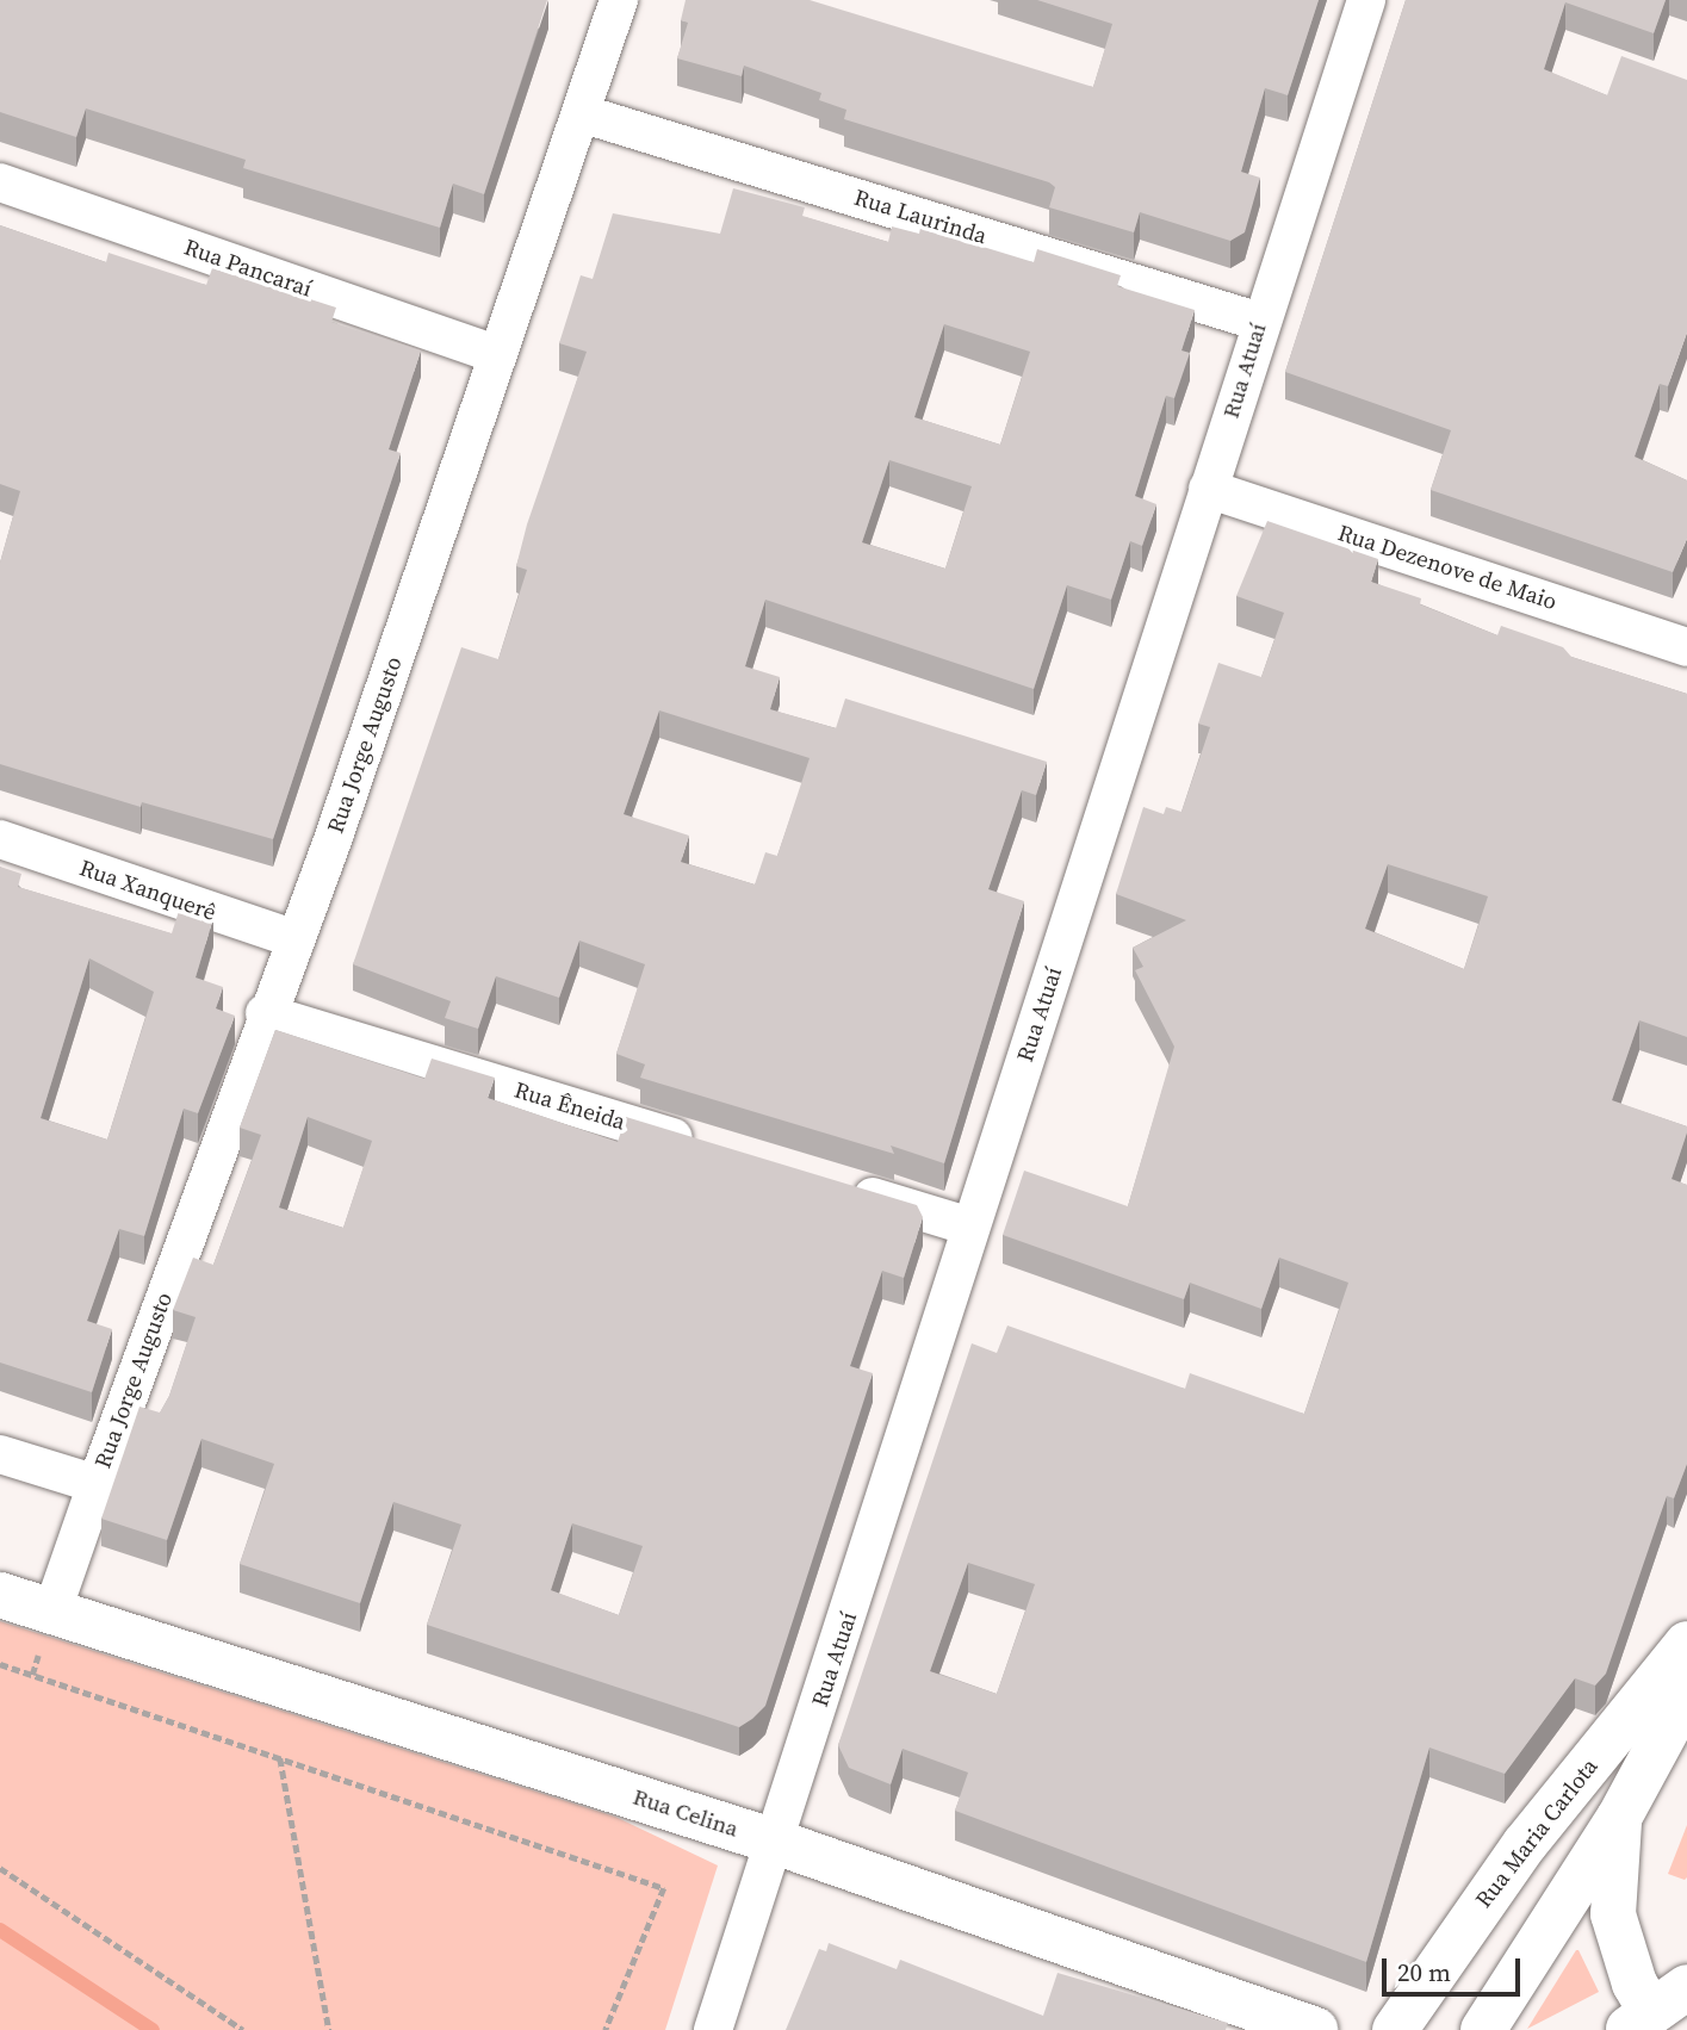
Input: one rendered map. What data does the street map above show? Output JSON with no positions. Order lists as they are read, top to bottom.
{
  "streets": {
    "street": [
      "Rua Laurinda",
      "Rua Pancaraí",
      "Rua Atuaí",
      "Rua Dezenove de Maio",
      "Rua Jorge Augusto",
      "Rua Xanquerê",
      "Rua Êneida",
      "Rua Celina",
      "Rua Maria Carlota"
    ]
  },
  "crossings": [
    ["Rua Laurinda", "Rua Atuaí"],
    ["Rua Laurinda", "Rua Jorge Augusto"],
    ["Rua Pancaraí", "Rua Jorge Augusto"],
    ["Rua Atuaí", "Rua Dezenove de Maio"],
    ["Rua Atuaí", "Rua Celina"],
    ["Rua Jorge Augusto", "Rua Xanquerê"],
    ["Rua Jorge Augusto", "Rua Êneida"]
  ],
  "scale_bar": "20 m"
}
